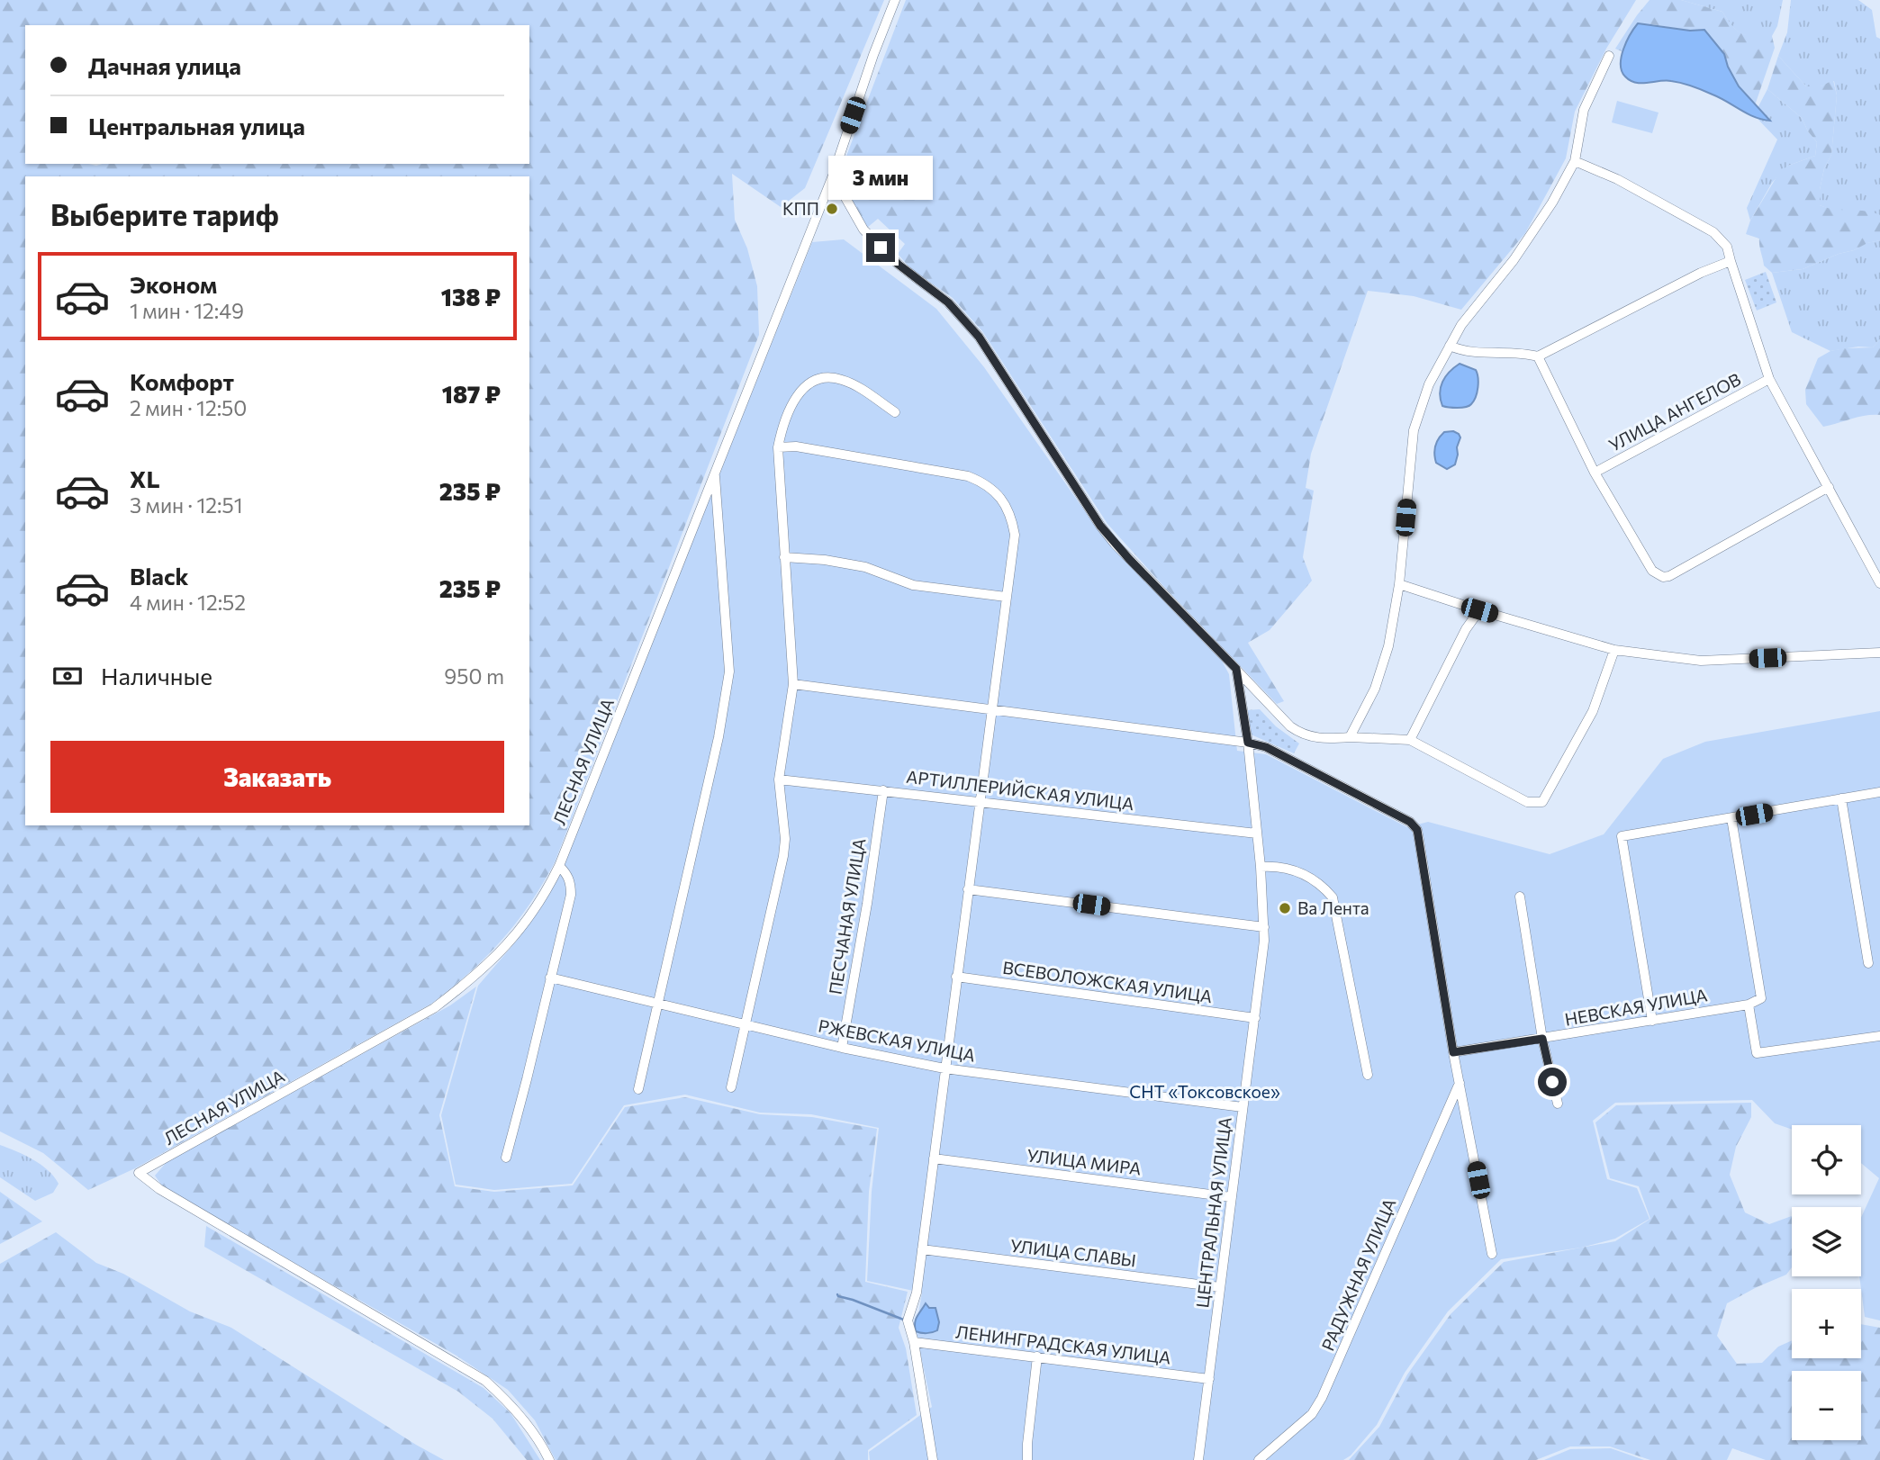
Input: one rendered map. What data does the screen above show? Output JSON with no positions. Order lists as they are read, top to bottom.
{
  "streets": {
    "street": [
      "УЛИЦА АНГЕЛОВ",
      "ЛЕСНАЯ УЛИЦА",
      "АРТИЛЛЕРИЙСКАЯ УЛИЦА",
      "ПЕСЧАНАЯ УЛИЦА",
      "ВСЕВОЛОЖСКАЯ УЛИЦА",
      "НЕВСКАЯ УЛИЦА",
      "РЖЕВСКАЯ УЛИЦА",
      "УЛИЦА МИРА",
      "ЦЕНТРАЛЬНАЯ УЛИЦА",
      "УЛИЦА СЛАВЫ",
      "РАДУЖНАЯ УЛИЦА",
      "ЛЕНИНГРАДСКАЯ УЛИЦА"
    ]
  },
  "crossings": [
    ["АРТИЛЛЕРИЙСКАЯ УЛИЦА", "ПЕСЧАНАЯ УЛИЦА"],
    ["АРТИЛЛЕРИЙСКАЯ УЛИЦА", "ЦЕНТРАЛЬНАЯ УЛИЦА"],
    ["ПЕСЧАНАЯ УЛИЦА", "РЖЕВСКАЯ УЛИЦА"],
    ["ВСЕВОЛОЖСКАЯ УЛИЦА", "ЦЕНТРАЛЬНАЯ УЛИЦА"],
    ["РЖЕВСКАЯ УЛИЦА", "ЦЕНТРАЛЬНАЯ УЛИЦА"],
    ["УЛИЦА МИРА", "ЦЕНТРАЛЬНАЯ УЛИЦА"],
    ["ЦЕНТРАЛЬНАЯ УЛИЦА", "УЛИЦА СЛАВЫ"],
    ["ЦЕНТРАЛЬНАЯ УЛИЦА", "ЛЕНИНГРАДСКАЯ УЛИЦА"]
  ],
  "parks": ["СНТ «Токсовское»"],
  "places": ["КПП", "Ва Лента"],
  "page": {
    "banner": ["Дачная улица", "Центральная улица"],
    "bubble": "3 мин",
    "heading": "Выберите тариф",
    "list": [
      {
        "name": "Эконом",
        "note": "1 мин · 12:49",
        "value": "138 ₽"
      },
      {
        "name": "Комфорт",
        "note": "2 мин · 12:50",
        "value": "187 ₽"
      },
      {
        "name": "XL",
        "note": "3 мин · 12:51",
        "value": "235 ₽"
      },
      {
        "name": "Black",
        "note": "4 мин · 12:52",
        "value": "235 ₽"
      }
    ],
    "pay": ["Наличные", "950 m"],
    "buttons": "Заказать",
    "map_buttons": ["+", "−"]
  }
}
